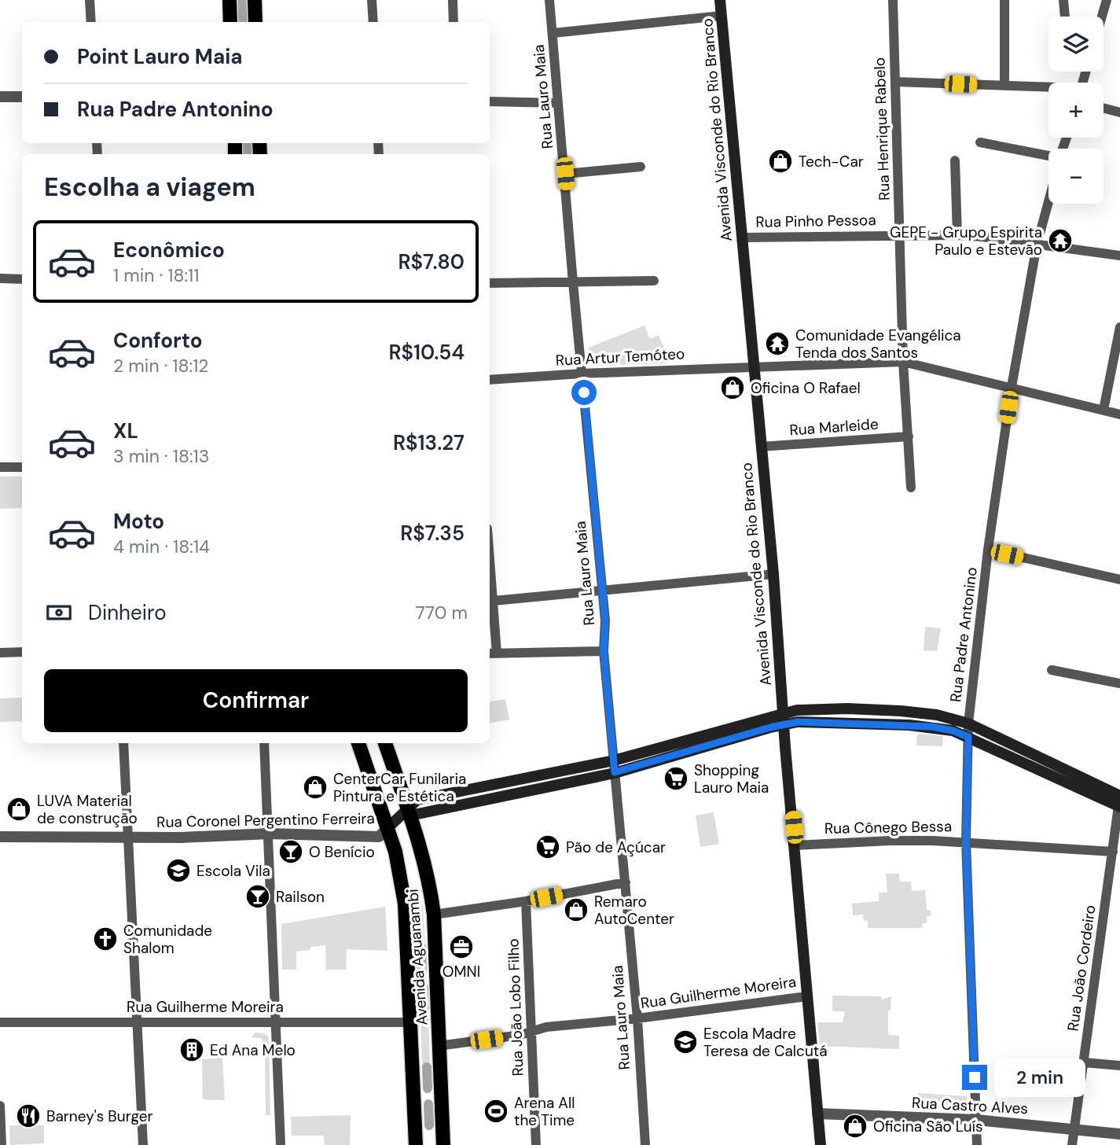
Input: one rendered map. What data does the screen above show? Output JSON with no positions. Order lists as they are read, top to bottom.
{
  "streets": {
    "main road": ["Avenida Visconde do Rio Branco", "Rua Coronel Pergentino Ferreira", "Avenida Aguanambi"],
    "street": [
      "Rua Lauro Maia",
      "Rua Henrique Rabelo",
      "Rua Pinho Pessoa",
      "Rua Artur Temóteo",
      "Rua Marleide",
      "Rua Padre Antonino",
      "Rua Cônego Bessa",
      "Rua João Cordeiro",
      "Rua Guilherme Moreira",
      "Rua João Lobo Filho",
      "Rua Castro Alves"
    ]
  },
  "crossings": [
    ["Rua Lauro Maia", "Rua Artur Temóteo"],
    ["Rua Lauro Maia", "Rua Coronel Pergentino Ferreira"],
    ["Rua Lauro Maia", "Rua Guilherme Moreira"],
    ["Rua Henrique Rabelo", "Rua Pinho Pessoa"],
    ["Rua Henrique Rabelo", "Rua Artur Temóteo"],
    ["Rua Henrique Rabelo", "Rua Marleide"],
    ["Avenida Visconde do Rio Branco", "Rua Pinho Pessoa"],
    ["Avenida Visconde do Rio Branco", "Rua Artur Temóteo"],
    ["Avenida Visconde do Rio Branco", "Rua Marleide"],
    ["Avenida Visconde do Rio Branco", "Rua Coronel Pergentino Ferreira"],
    ["Avenida Visconde do Rio Branco", "Rua Cônego Bessa"],
    ["Avenida Visconde do Rio Branco", "Rua Guilherme Moreira"],
    ["Avenida Visconde do Rio Branco", "Rua Castro Alves"],
    ["Rua Pinho Pessoa", "Rua Padre Antonino"],
    ["Rua Artur Temóteo", "Rua Padre Antonino"],
    ["Rua Padre Antonino", "Rua Coronel Pergentino Ferreira"],
    ["Rua Padre Antonino", "Rua Cônego Bessa"],
    ["Rua Padre Antonino", "Rua Castro Alves"],
    ["Rua Coronel Pergentino Ferreira", "Avenida Aguanambi"],
    ["Rua Coronel Pergentino Ferreira", "Rua João Cordeiro"],
    ["Rua Cônego Bessa", "Rua João Cordeiro"],
    ["Avenida Aguanambi", "Rua Guilherme Moreira"],
    ["Rua João Cordeiro", "Rua Castro Alves"],
    ["Rua Guilherme Moreira", "Rua João Lobo Filho"]
  ],
  "places": {
    "shop": [
      "Tech-Car",
      "Oficina O Rafael",
      "CenterCar Funilaria Pintura e Estética",
      "LUVA Material de construção",
      "Remaro AutoCenter",
      "Oficina São Luís"
    ],
    "temple": ["GEPE - Grupo Espirita Paulo e Estevão", "Comunidade Evangélica Tenda dos Santos"],
    "supermarket": ["Shopping Lauro Maia", "Pão de Açúcar"],
    "bar": ["O Benício", "Railson"],
    "school or university": ["Escola Vila", "Escola Madre Teresa de Calcutá"],
    "church": ["Comunidade Shalom"],
    "office": ["OMNI"],
    "building": ["Ed Ana Melo"],
    "sports": ["Arena All the Time"],
    "restaurant": ["Barney's Burger"]
  },
  "page": {
    "map_buttons": ["+", "−"],
    "banner": ["Point Lauro Maia", "Rua Padre Antonino"],
    "heading": "Escolha a viagem",
    "list": [
      {
        "name": "Econômico",
        "note": "1 min · 18:11",
        "value": "R$7.80"
      },
      {
        "name": "Conforto",
        "note": "2 min · 18:12",
        "value": "R$10.54"
      },
      {
        "name": "XL",
        "note": "3 min · 18:13",
        "value": "R$13.27"
      },
      {
        "name": "Moto",
        "note": "4 min · 18:14",
        "value": "R$7.35"
      }
    ],
    "pay": ["Dinheiro", "770 m"],
    "buttons": "Confirmar",
    "bubble": "2 min"
  }
}
